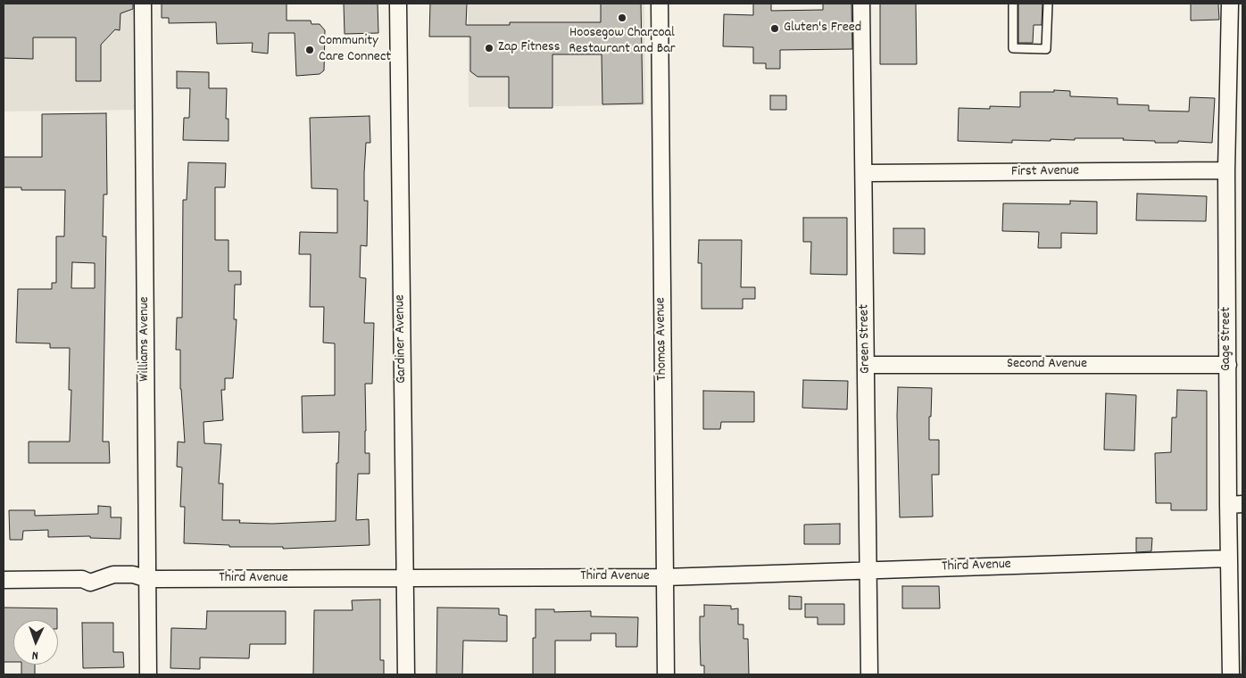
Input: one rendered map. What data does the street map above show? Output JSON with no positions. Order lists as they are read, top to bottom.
{
  "streets": {
    "street": [
      "First Avenue",
      "Williams Avenue",
      "Gardiner Avenue",
      "Thomas Avenue",
      "Green Street",
      "Gage Street",
      "Second Avenue",
      "Third Avenue"
    ]
  },
  "crossings": [
    ["First Avenue", "Green Street"],
    ["First Avenue", "Gage Street"],
    ["Williams Avenue", "Third Avenue"],
    ["Gardiner Avenue", "Third Avenue"],
    ["Thomas Avenue", "Third Avenue"],
    ["Green Street", "Second Avenue"],
    ["Green Street", "Third Avenue"],
    ["Gage Street", "Second Avenue"],
    ["Gage Street", "Third Avenue"]
  ],
  "places": [
    "Hoosegow Charcoal Restaurant and Bar",
    "Gluten's Freed",
    "Zap Fitness",
    "Community Care Connect"
  ],
  "north": "bottom"
}
